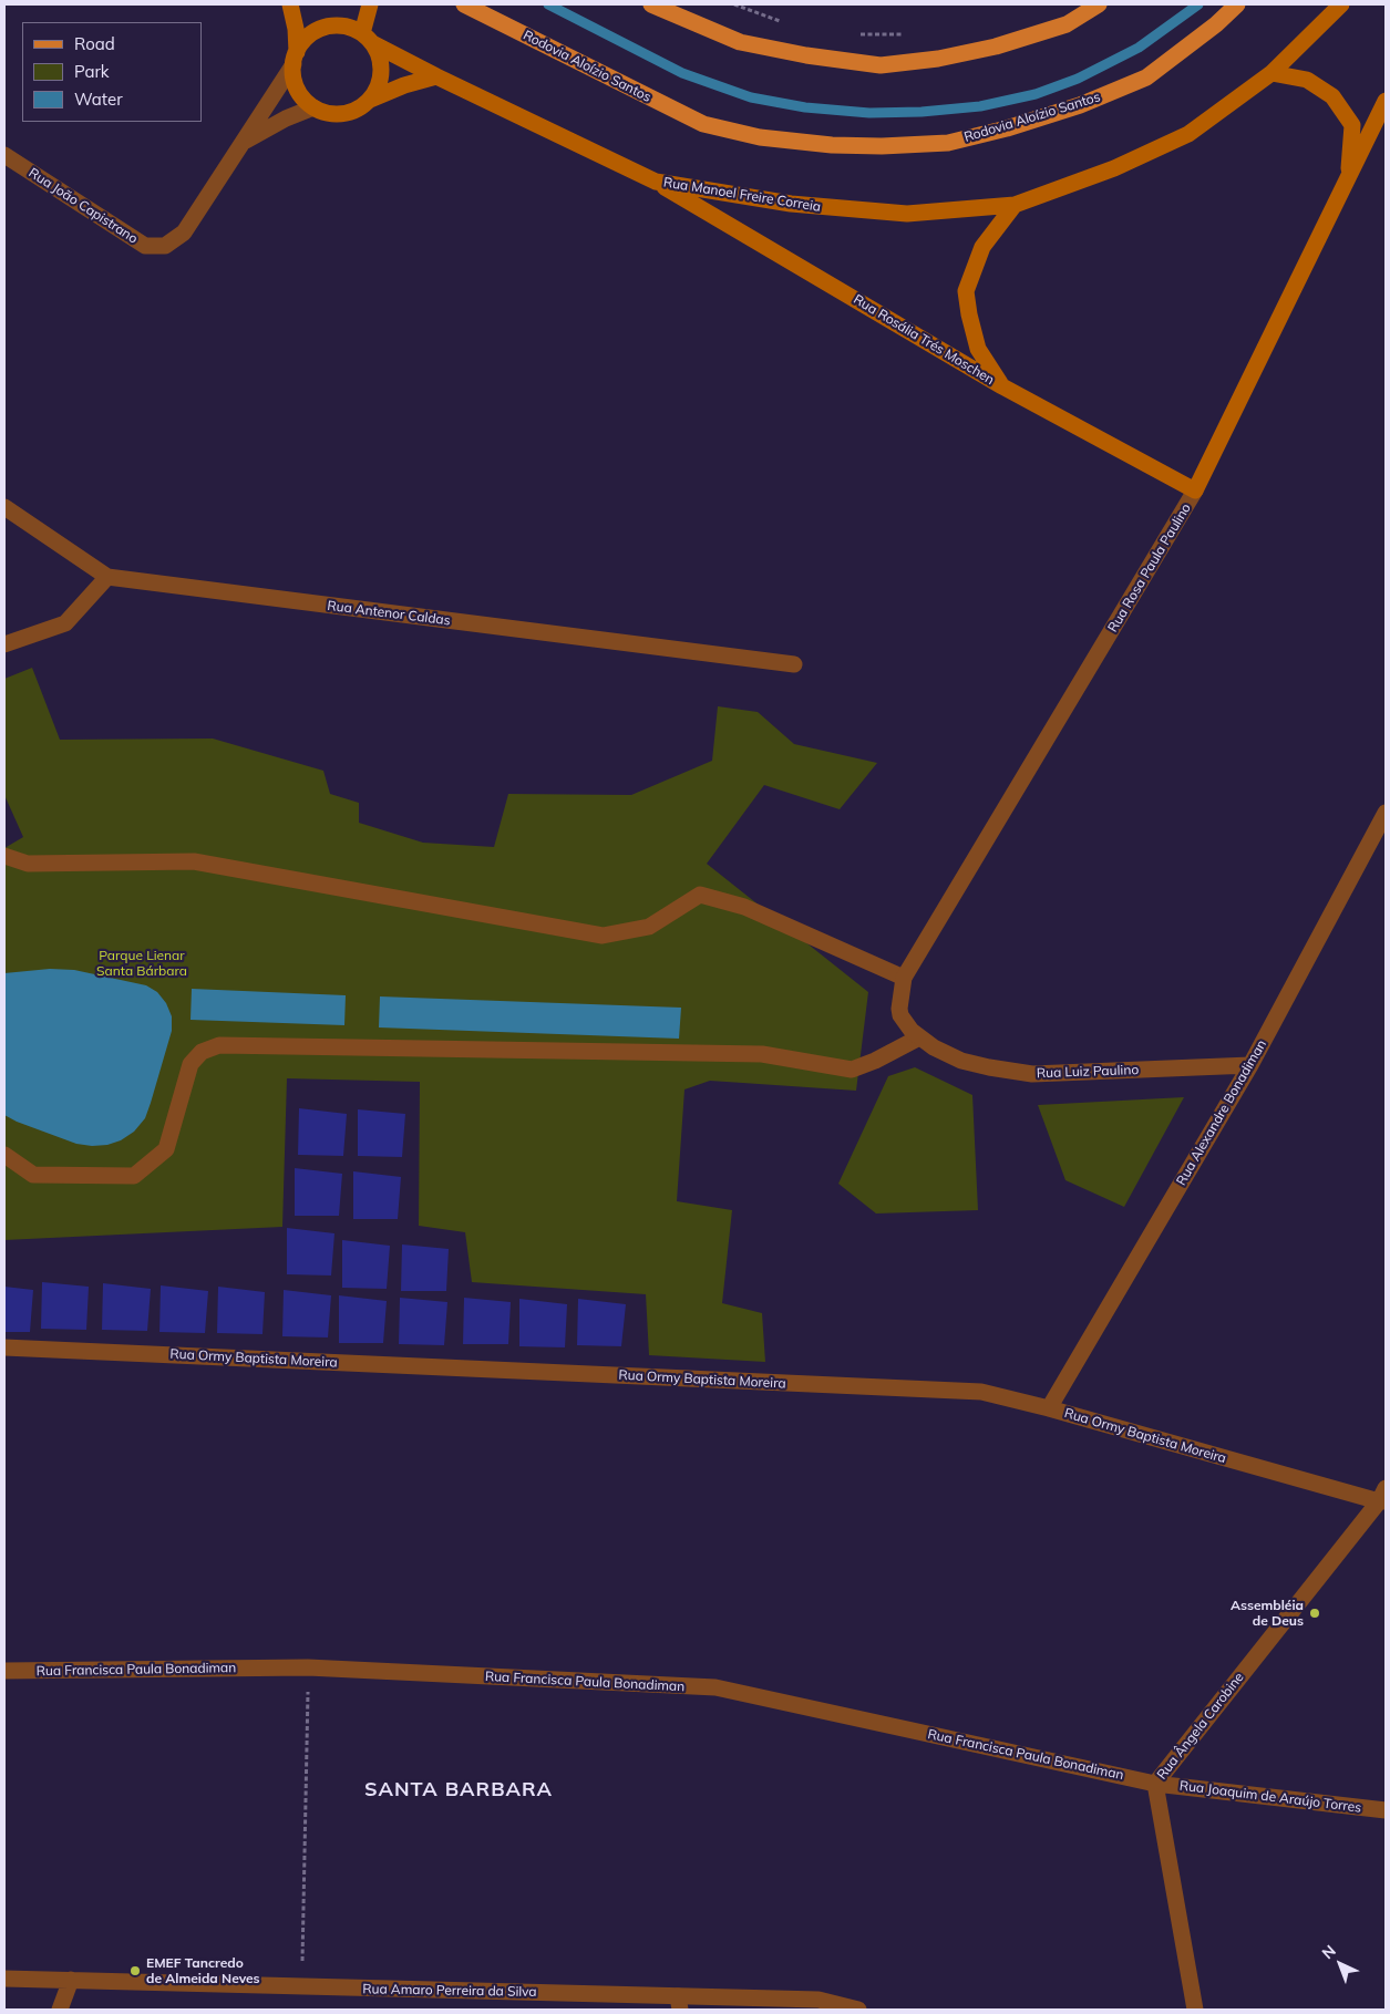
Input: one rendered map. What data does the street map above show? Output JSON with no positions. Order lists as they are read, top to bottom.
{
  "streets": {
    "main road": ["Rodovia Aloízio Santos"],
    "street": [
      "Rua Manoel Freire Correia",
      "Rua João Capistrano",
      "Rua Rosália Trés Moschen",
      "Rua Rosa Paula Paulino",
      "Rua Antenor Caldas",
      "Rua Luiz Paulino",
      "Rua Alexandre Bonadiman",
      "Rua Ormy Baptista Moreira",
      "Rua Francisca Paula Bonadiman",
      "Rua Ângela Carobine",
      "Rua Joaquim de Araújo Torres",
      "Rua Amaro Perreira da Silva"
    ]
  },
  "crossings": [
    ["Rua Manoel Freire Correia", "Rua João Capistrano"],
    ["Rua Manoel Freire Correia", "Rua Rosália Trés Moschen"],
    ["Rua Rosália Trés Moschen", "Rua Rosa Paula Paulino"],
    ["Rua Rosa Paula Paulino", "Rua Luiz Paulino"],
    ["Rua Luiz Paulino", "Rua Alexandre Bonadiman"],
    ["Rua Alexandre Bonadiman", "Rua Ormy Baptista Moreira"],
    ["Rua Ormy Baptista Moreira", "Rua Ângela Carobine"],
    ["Rua Francisca Paula Bonadiman", "Rua Ângela Carobine"],
    ["Rua Francisca Paula Bonadiman", "Rua Joaquim de Araújo Torres"],
    ["Rua Ângela Carobine", "Rua Joaquim de Araújo Torres"]
  ],
  "districts": ["SANTA BARBARA"],
  "parks": ["Parque Lienar Santa Bárbara"],
  "places": ["Assembléia de Deus", "EMEF Tancredo de Almeida Neves"],
  "legend": ["Road", "Park", "Water"],
  "north": "top left"
}
